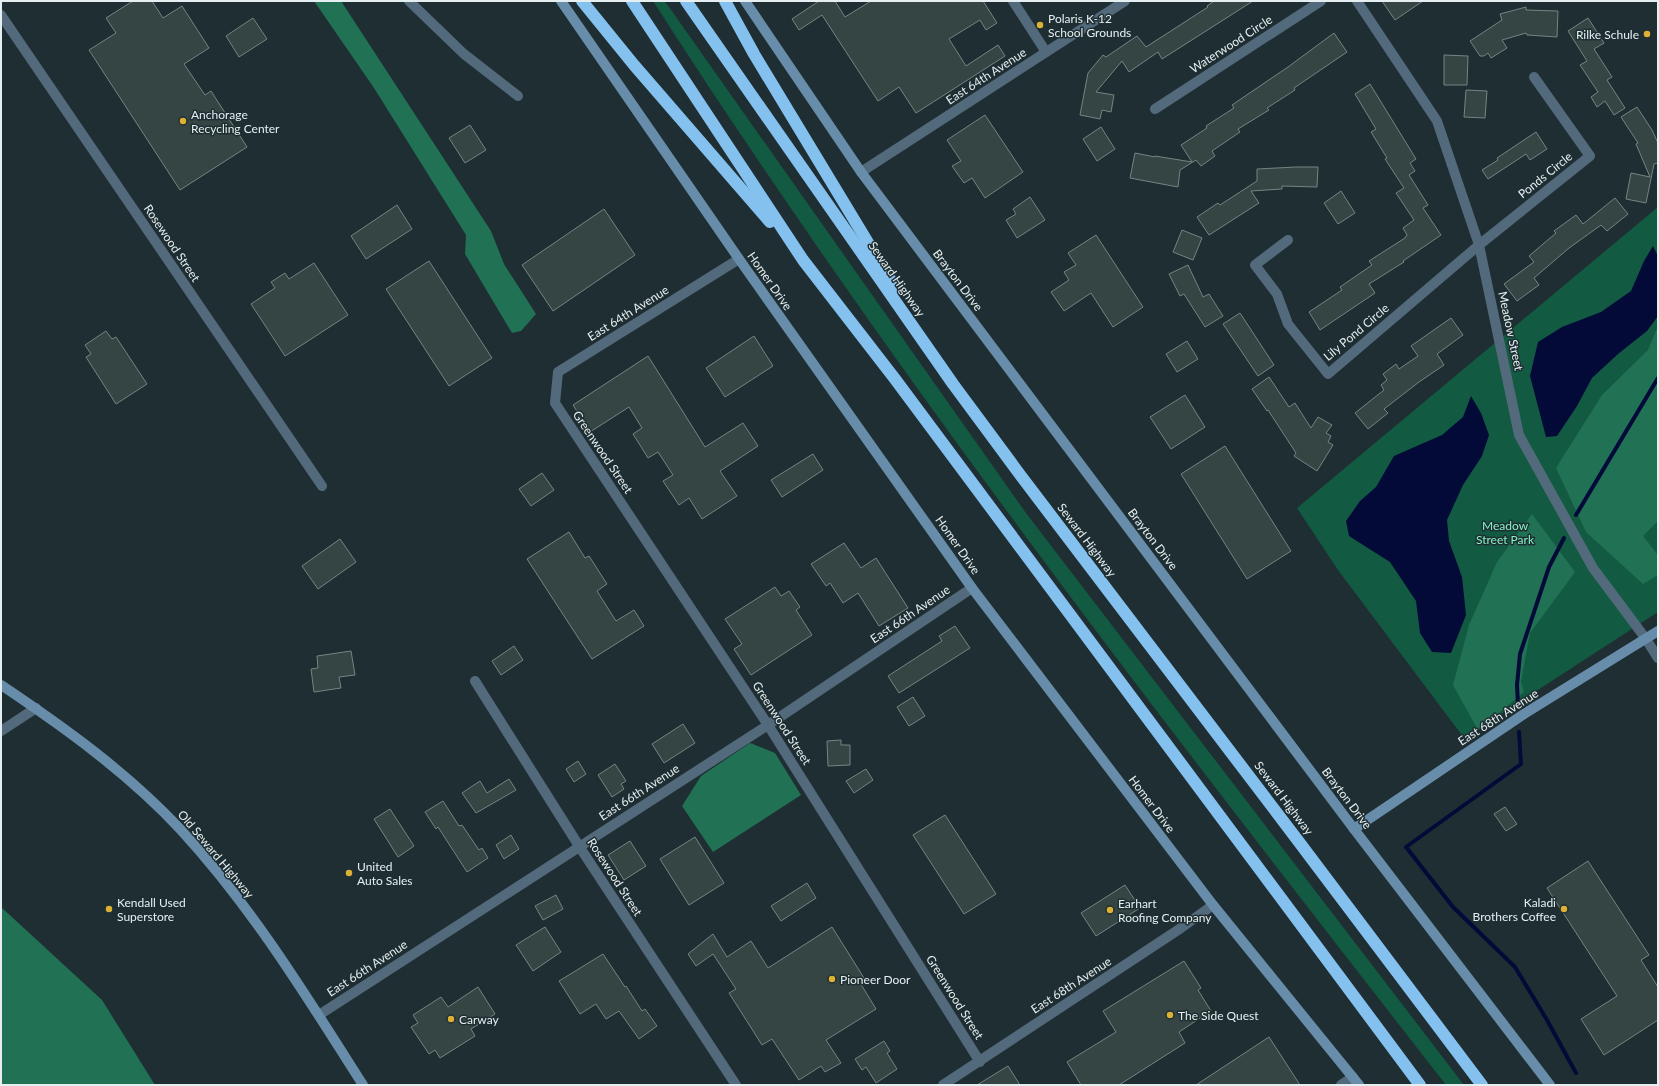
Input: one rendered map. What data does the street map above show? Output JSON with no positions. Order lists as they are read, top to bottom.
{
  "streets": {
    "highway": ["Seward Highway"],
    "street": [
      "Waterwood Circle",
      "East 64th Avenue",
      "Ponds Circle",
      "Rosewood Street",
      "Brayton Drive",
      "Homer Drive",
      "Meadow Street",
      "Lily Pond Circle",
      "Greenwood Street",
      "East 66th Avenue",
      "East 68th Avenue",
      "Old Seward Highway"
    ]
  },
  "crossings": [
    ["East 64th Avenue", "Brayton Drive"],
    ["East 64th Avenue", "Homer Drive"],
    ["East 64th Avenue", "Greenwood Street"],
    ["Ponds Circle", "Meadow Street"],
    ["Ponds Circle", "Lily Pond Circle"],
    ["Rosewood Street", "East 66th Avenue"],
    ["Brayton Drive", "East 68th Avenue"],
    ["Homer Drive", "East 66th Avenue"],
    ["Homer Drive", "East 68th Avenue"],
    ["Meadow Street", "Lily Pond Circle"],
    ["Meadow Street", "East 68th Avenue"],
    ["Greenwood Street", "East 66th Avenue"],
    ["Greenwood Street", "East 68th Avenue"],
    ["East 66th Avenue", "Old Seward Highway"]
  ],
  "parks": ["Meadow Street Park"],
  "places": [
    "Polaris K-12 School Grounds",
    "Rilke Schule",
    "Anchorage Recycling Center",
    "United Auto Sales",
    "Kendall Used Superstore",
    "Kaladi Brothers Coffee",
    "Earhart Roofing Company",
    "Pioneer Door",
    "The Side Quest",
    "Carway"
  ]
}
